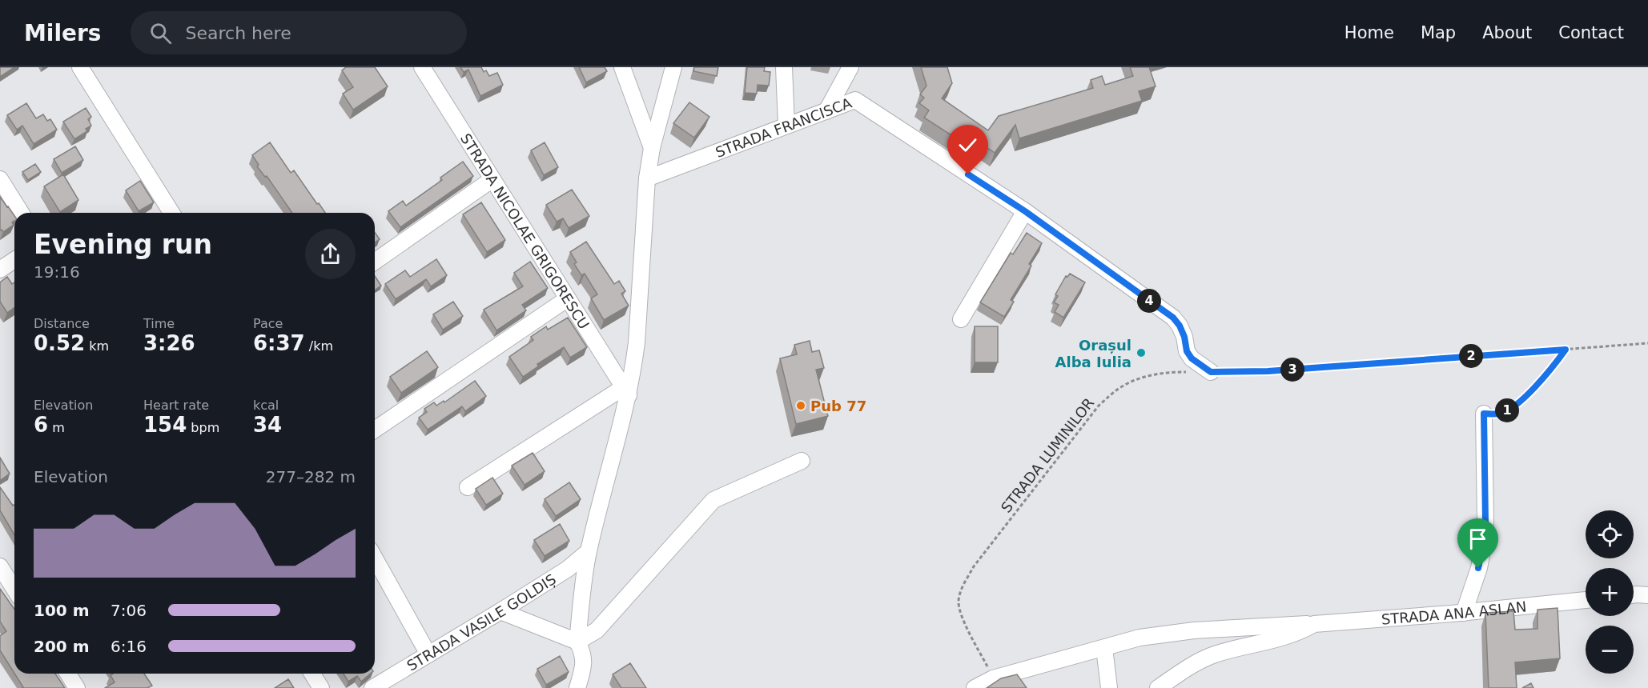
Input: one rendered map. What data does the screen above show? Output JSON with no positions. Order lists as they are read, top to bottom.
{
  "streets": {
    "street": [
      "STRADA FRANCISCA",
      "STRADA NICOLAE GRIGORESCU",
      "STRADA ANA ASLAN",
      "STRADA VASILE GOLDIȘ"
    ],
    "path": ["STRADA LUMINILOR"]
  },
  "crossings": [
    ["STRADA LUMINILOR", "STRADA ANA ASLAN"]
  ],
  "places": ["Orașul Alba Iulia", "Pub 77"],
  "page": {
    "header": "Milers",
    "search": "Search here",
    "nav": [
      "Home",
      "Map",
      "About",
      "Contact"
    ],
    "heading": ["Evening run", "19:16"],
    "pins": [
      "4",
      "2",
      "3",
      "1"
    ],
    "stats": [
      ["Distance", "0.52 km"],
      ["Time", "3:26"],
      ["Pace", "6:37 /km"],
      ["Elevation", "6 m"],
      ["Heart rate", "154 bpm"],
      ["kcal", "34"]
    ],
    "chart": ["Elevation", "277–282 m"],
    "map_buttons": ["+", "−"],
    "list": [
      {
        "name": "100 m",
        "note": "7:06"
      },
      {
        "name": "200 m",
        "note": "6:16"
      }
    ]
  }
}
